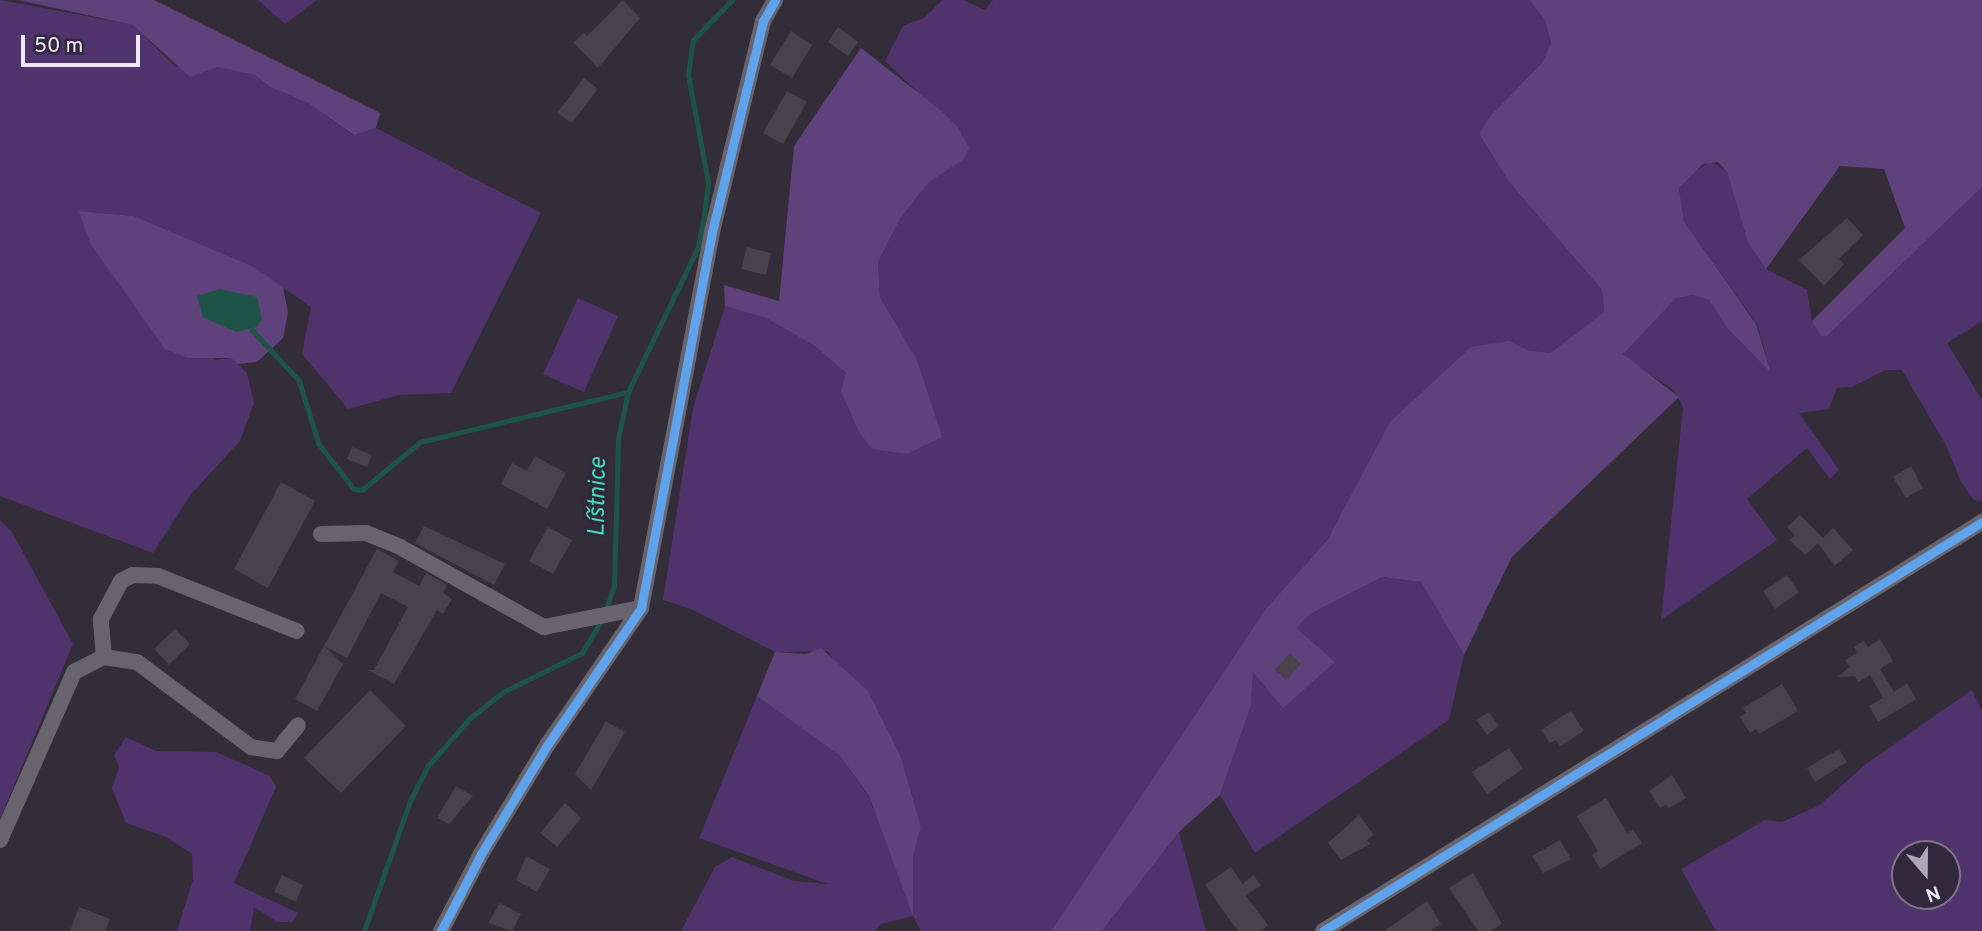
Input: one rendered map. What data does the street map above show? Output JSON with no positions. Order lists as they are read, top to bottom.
{
  "water": ["Líštnice"],
  "scale_bar": "50 m",
  "north": "bottom"
}
